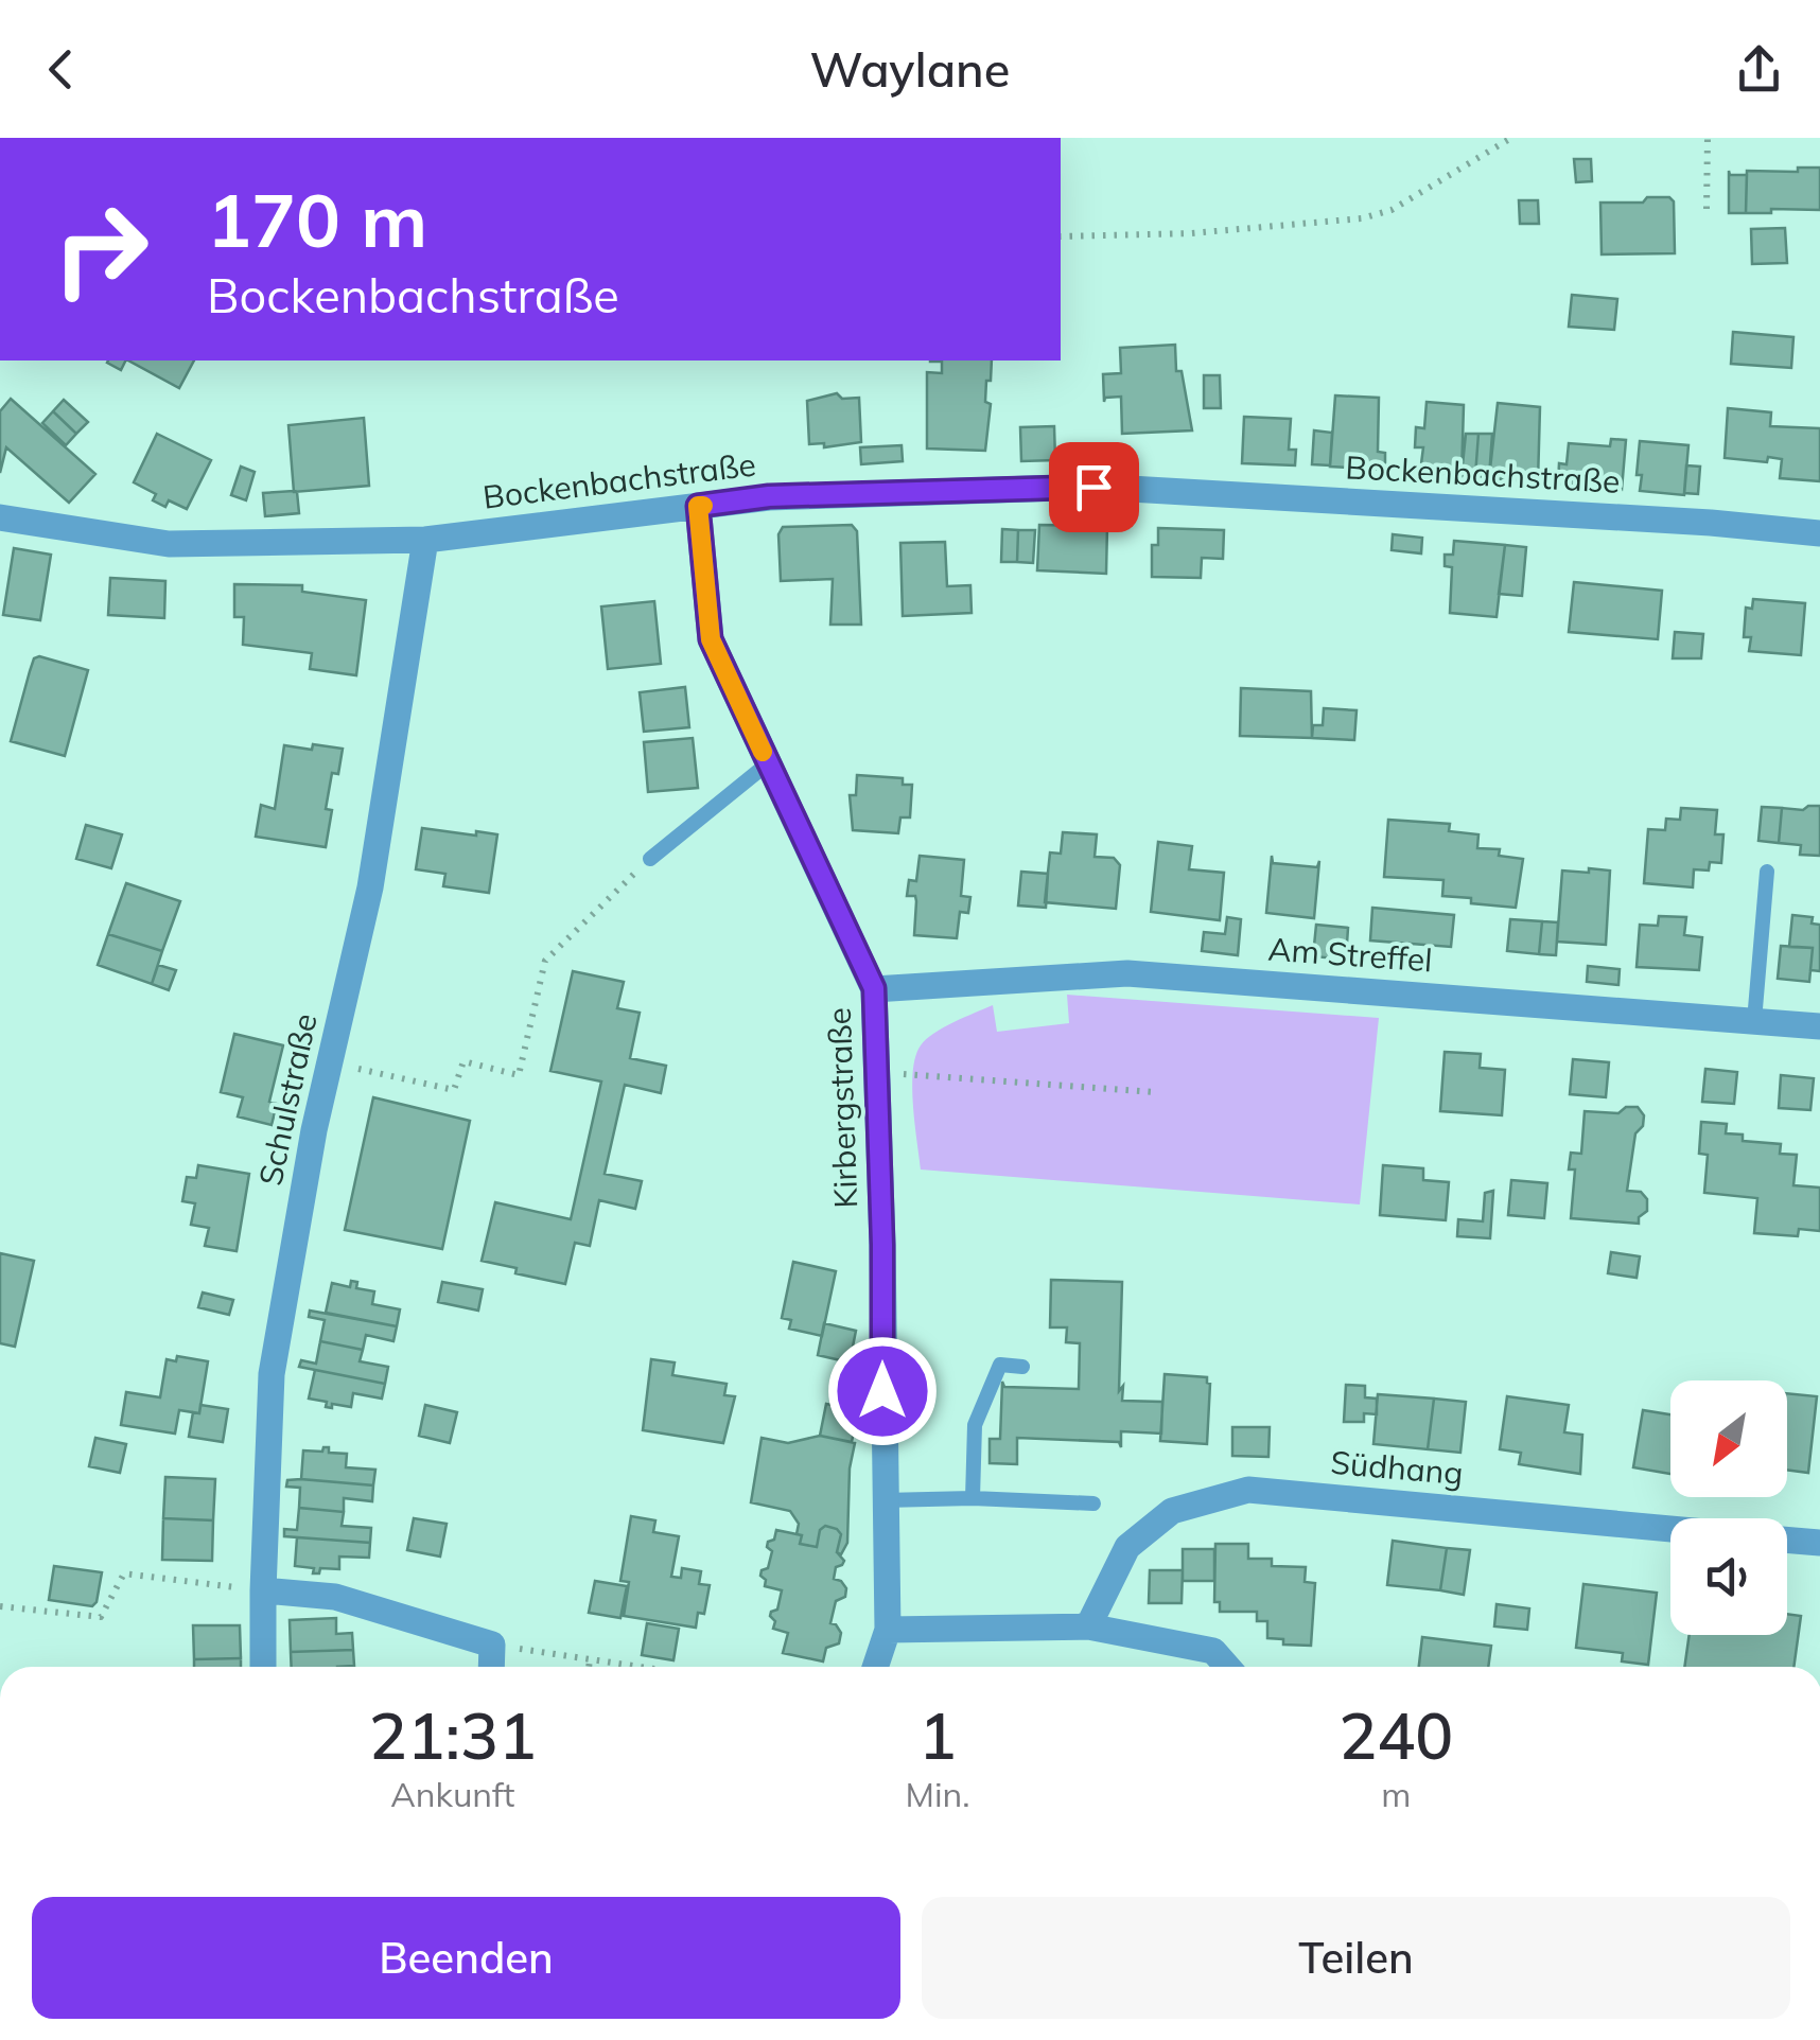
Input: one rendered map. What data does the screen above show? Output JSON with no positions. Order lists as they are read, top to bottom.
{
  "streets": {
    "street": [
      "Bockenbachstraße",
      "Am Streffel",
      "Schulstraße",
      "Kirbergstraße",
      "Südhang"
    ]
  },
  "crossings": [
    ["Bockenbachstraße", "Schulstraße"],
    ["Bockenbachstraße", "Kirbergstraße"],
    ["Am Streffel", "Kirbergstraße"]
  ],
  "north": "bottom left",
  "page": {
    "header": "Waylane",
    "turn": ["170 m", "Bockenbachstraße"],
    "eta": [
      "21:31",
      "Ankunft",
      "1",
      "Min.",
      "240",
      "m"
    ],
    "buttons": ["Beenden", "Teilen"]
  }
}
